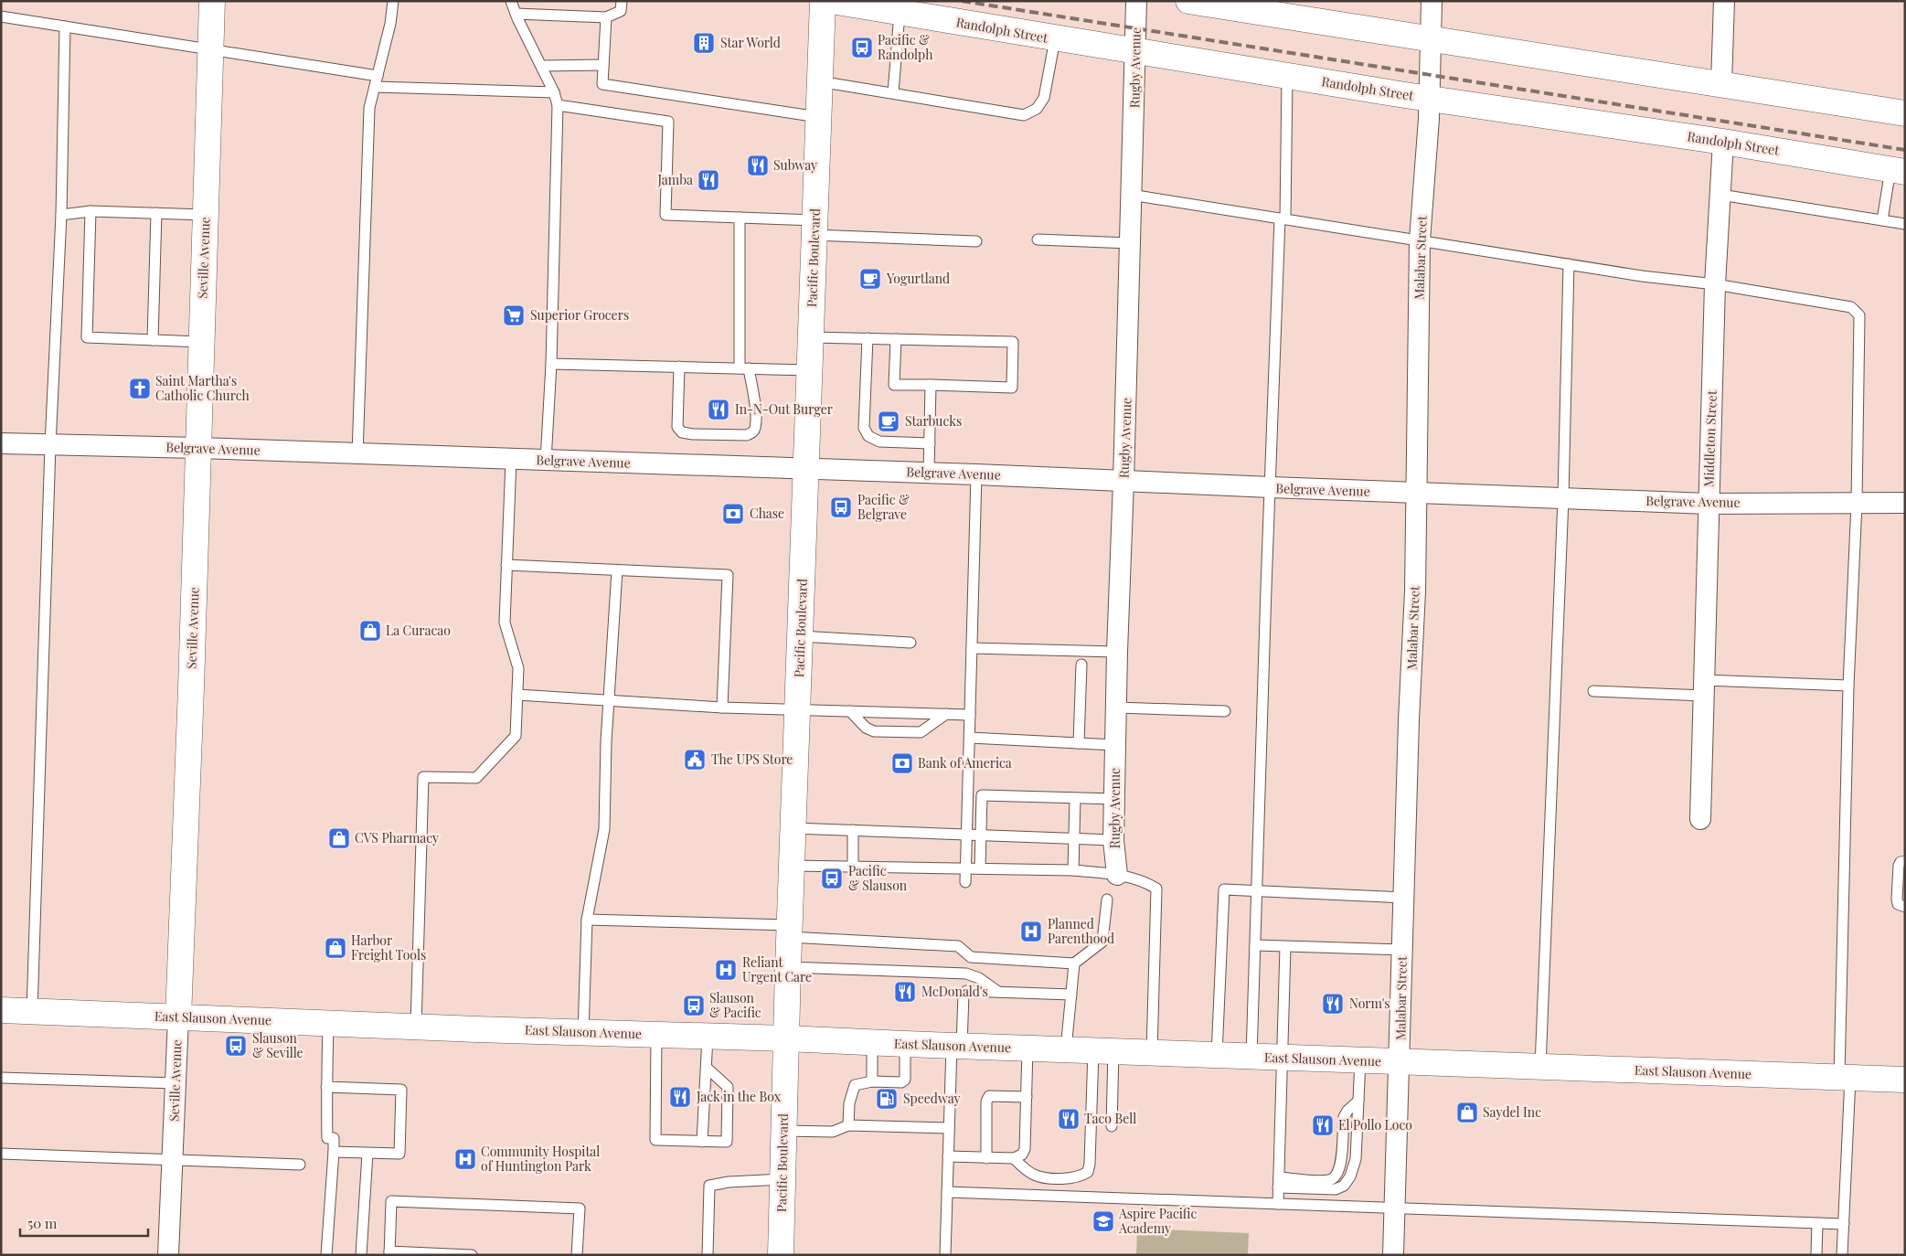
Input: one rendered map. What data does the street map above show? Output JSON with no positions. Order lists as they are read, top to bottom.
{
  "streets": {
    "main road": [
      "Randolph Street",
      "Seville Avenue",
      "Pacific Boulevard",
      "East Slauson Avenue"
    ],
    "street": [
      "Rugby Avenue",
      "Malabar Street",
      "Middleton Street",
      "Belgrave Avenue"
    ]
  },
  "crossings": [
    ["Randolph Street", "Rugby Avenue"],
    ["Randolph Street", "Malabar Street"],
    ["Randolph Street", "Middleton Street"],
    ["Rugby Avenue", "Belgrave Avenue"],
    ["Seville Avenue", "Belgrave Avenue"],
    ["Seville Avenue", "East Slauson Avenue"],
    ["Pacific Boulevard", "Belgrave Avenue"],
    ["Pacific Boulevard", "East Slauson Avenue"],
    ["Malabar Street", "Belgrave Avenue"],
    ["Malabar Street", "East Slauson Avenue"],
    ["Middleton Street", "Belgrave Avenue"]
  ],
  "places": {
    "building": ["Star World"],
    "bus stop": [
      "Pacific & Randolph",
      "Pacific & Belgrave",
      "Pacific & Slauson",
      "Slauson & Pacific",
      "Slauson & Seville"
    ],
    "restaurant": [
      "Subway",
      "Jamba",
      "In-N-Out Burger",
      "McDonald's",
      "Norm's",
      "Jack in the Box",
      "Taco Bell",
      "El Pollo Loco"
    ],
    "cafe": ["Yogurtland", "Starbucks"],
    "supermarket": ["Superior Grocers"],
    "church": ["Saint Martha's Catholic Church"],
    "bank": ["Chase", "Bank of America"],
    "shop": [
      "La Curacao",
      "CVS Pharmacy",
      "Harbor Freight Tools",
      "Saydel Inc"
    ],
    "public building": ["The UPS Store"],
    "hospital": ["Planned Parenthood", "Reliant Urgent Care", "Community Hospital of Huntington Park"],
    "fuel station": ["Speedway"],
    "school or university": ["Aspire Pacific Academy"]
  },
  "scale_bar": "50 m"
}
